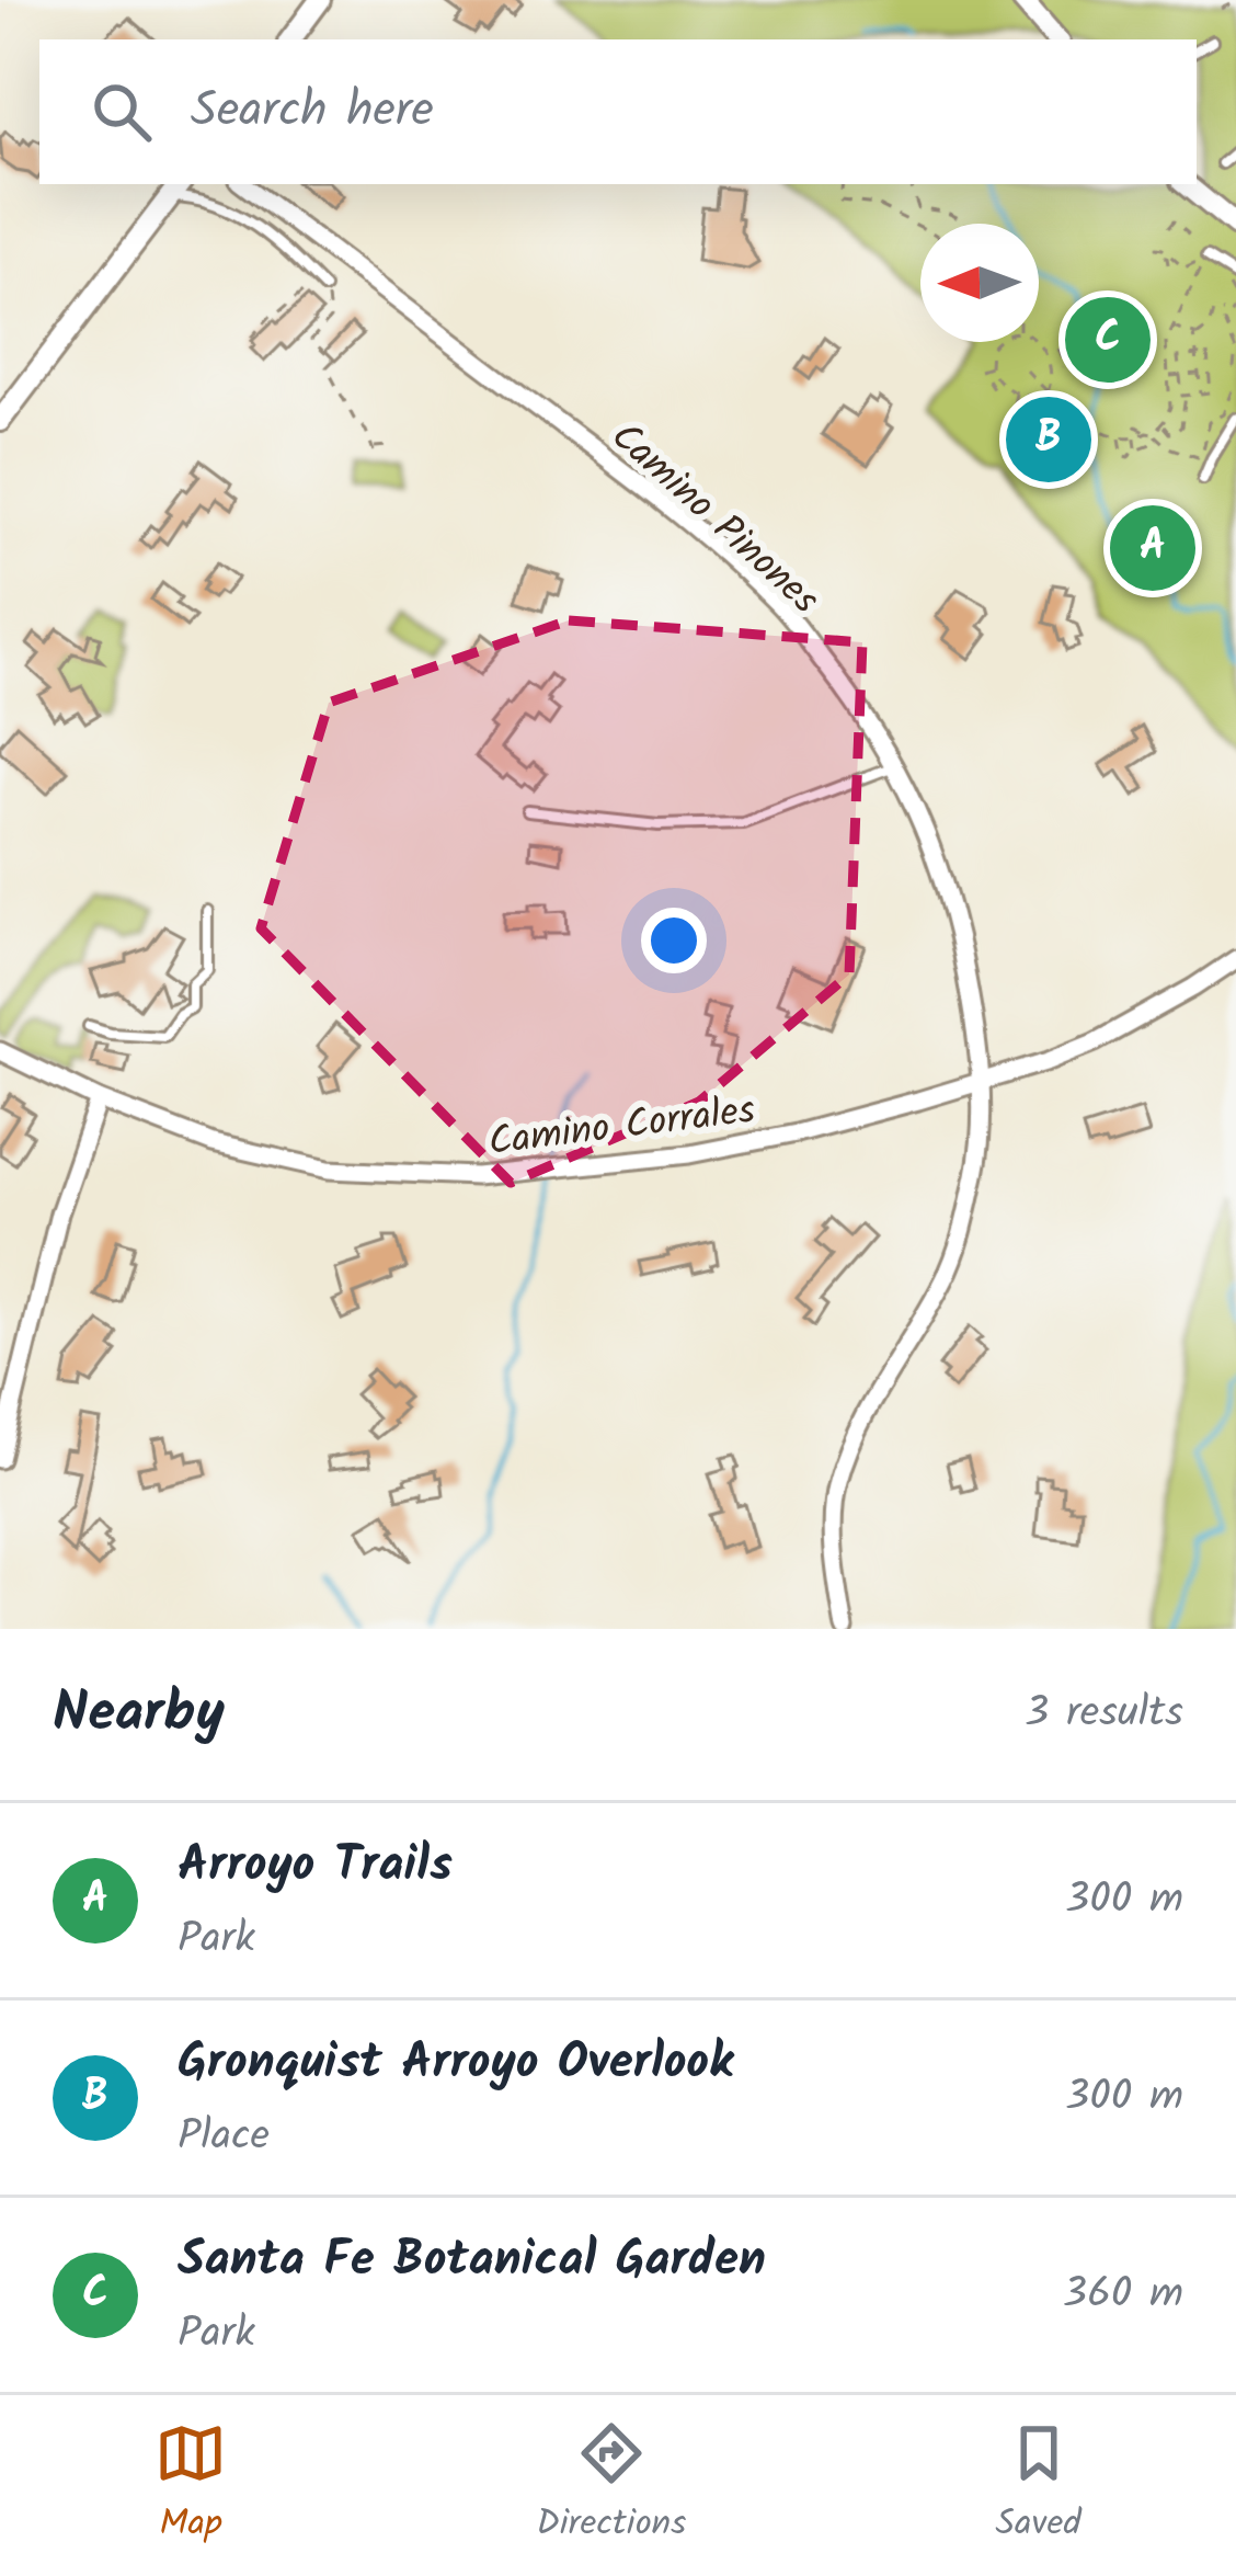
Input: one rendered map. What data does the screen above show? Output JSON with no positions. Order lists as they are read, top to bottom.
{
  "streets": {
    "street": ["Camino Pinones", "Camino Corrales"]
  },
  "crossings": [
    ["Camino Pinones", "Camino Corrales"]
  ],
  "north": "left",
  "page": {
    "search": "Search here",
    "pins": ["C", "B", "A"],
    "heading": ["Nearby", "3 results"],
    "list": [
      {
        "mark": "A",
        "name": "Arroyo Trails",
        "note": "Park",
        "value": "300 m"
      },
      {
        "mark": "B",
        "name": "Gronquist Arroyo Overlook",
        "note": "Place",
        "value": "300 m"
      },
      {
        "mark": "C",
        "name": "Santa Fe Botanical Garden",
        "note": "Park",
        "value": "360 m"
      }
    ],
    "nav": ["Map", "Directions", "Saved"]
  }
}
